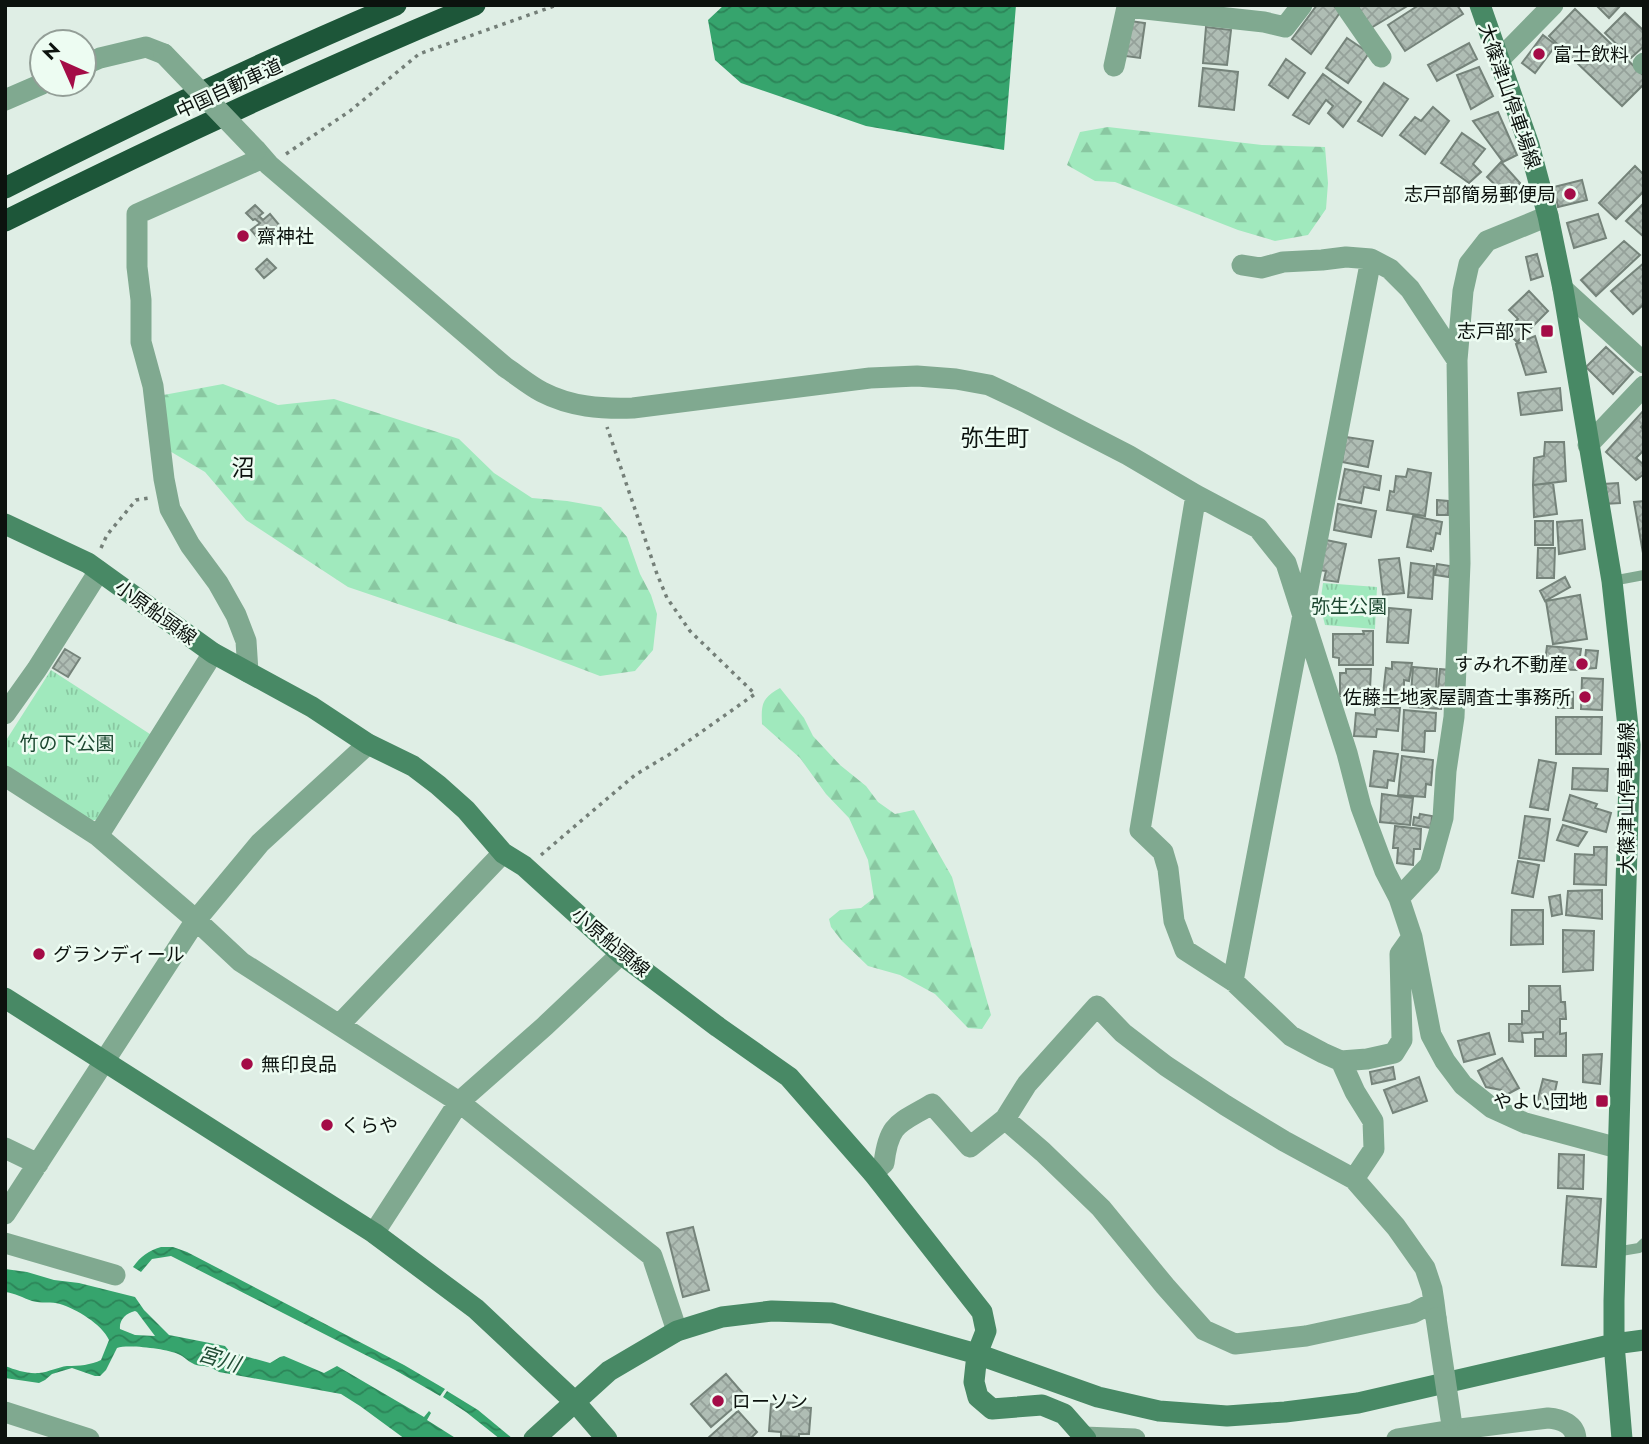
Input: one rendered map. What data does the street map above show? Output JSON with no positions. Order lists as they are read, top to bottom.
{
  "streets": {
    "highway": ["中国自動車道"],
    "main road": ["大篠津山停車場線", "小原船頭線"]
  },
  "districts": ["弥生町", "沼"],
  "water": ["宮川"],
  "parks": ["弥生公園", "竹の下公園"],
  "places": {
    "other": [
      "富士飲料",
      "志戸部簡易郵便局",
      "齋神社",
      "すみれ不動産",
      "佐藤土地家屋調査士事務所",
      "グランディール",
      "無印良品",
      "くらや",
      "ローソン"
    ],
    "transit": ["志戸部下", "やよい団地"]
  },
  "north": "top left"
}
